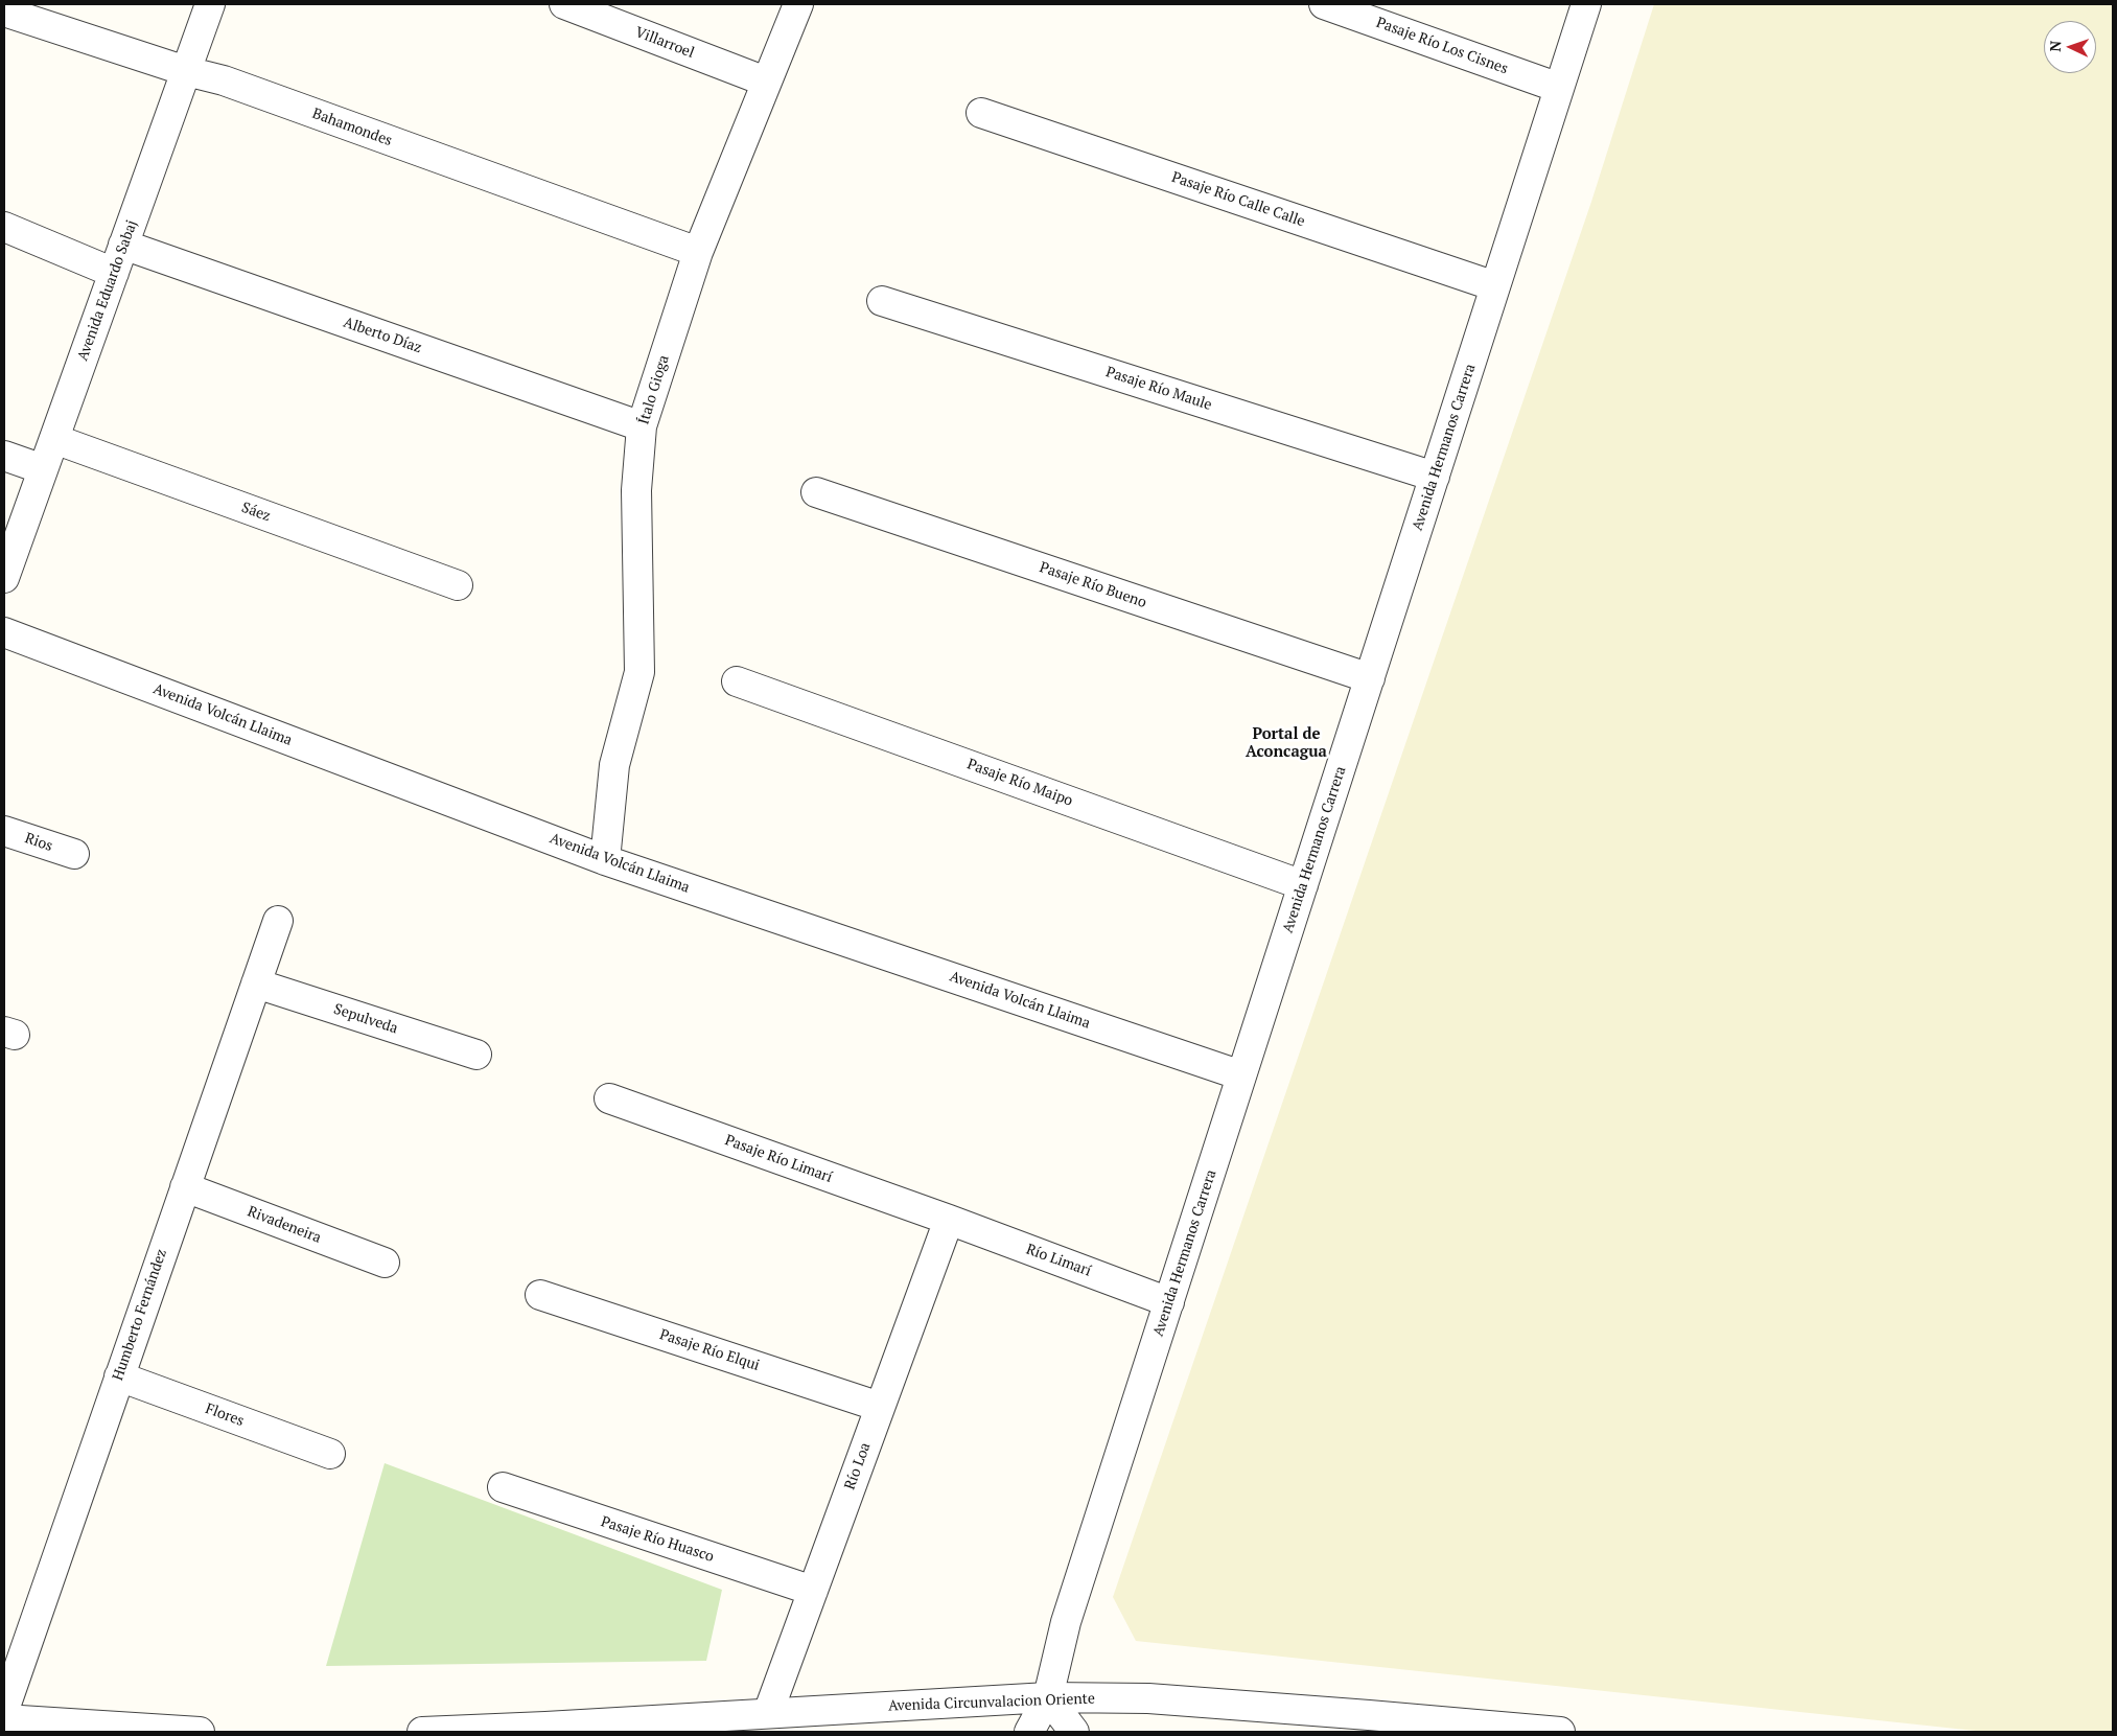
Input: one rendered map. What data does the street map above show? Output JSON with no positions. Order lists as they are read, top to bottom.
{
  "streets": {
    "street": [
      "Villarroel",
      "Pasaje Río Los Cisnes",
      "Bahamondes",
      "Pasaje Río Calle Calle",
      "Avenida Eduardo Sabaj",
      "Alberto Díaz",
      "Pasaje Río Maule",
      "Ítalo Gioga",
      "Avenida Hermanos Carrera",
      "Sáez",
      "Pasaje Río Bueno",
      "Avenida Volcán Llaima",
      "Pasaje Río Maipo",
      "Rios",
      "Sepulveda",
      "Pasaje Río Limarí",
      "Rivadeneira",
      "Río Limarí",
      "Humberto Fernández",
      "Pasaje Río Elqui",
      "Flores",
      "Río Loa",
      "Pasaje Río Huasco",
      "Avenida Circunvalacion Oriente"
    ]
  },
  "crossings": [
    ["Villarroel", "Ítalo Gioga"],
    ["Pasaje Río Los Cisnes", "Avenida Hermanos Carrera"],
    ["Bahamondes", "Avenida Eduardo Sabaj"],
    ["Bahamondes", "Ítalo Gioga"],
    ["Pasaje Río Calle Calle", "Avenida Hermanos Carrera"],
    ["Avenida Eduardo Sabaj", "Alberto Díaz"],
    ["Avenida Eduardo Sabaj", "Sáez"],
    ["Alberto Díaz", "Ítalo Gioga"],
    ["Pasaje Río Maule", "Avenida Hermanos Carrera"],
    ["Ítalo Gioga", "Avenida Volcán Llaima"],
    ["Avenida Hermanos Carrera", "Pasaje Río Bueno"],
    ["Avenida Hermanos Carrera", "Avenida Volcán Llaima"],
    ["Avenida Hermanos Carrera", "Pasaje Río Maipo"],
    ["Avenida Hermanos Carrera", "Río Limarí"],
    ["Avenida Hermanos Carrera", "Avenida Circunvalacion Oriente"],
    ["Sepulveda", "Humberto Fernández"],
    ["Pasaje Río Limarí", "Río Limarí"],
    ["Pasaje Río Limarí", "Río Loa"],
    ["Rivadeneira", "Humberto Fernández"],
    ["Río Limarí", "Río Loa"],
    ["Humberto Fernández", "Flores"],
    ["Pasaje Río Elqui", "Río Loa"],
    ["Río Loa", "Pasaje Río Huasco"],
    ["Río Loa", "Avenida Circunvalacion Oriente"]
  ],
  "districts": ["Portal de Aconcagua"],
  "north": "left"
}
